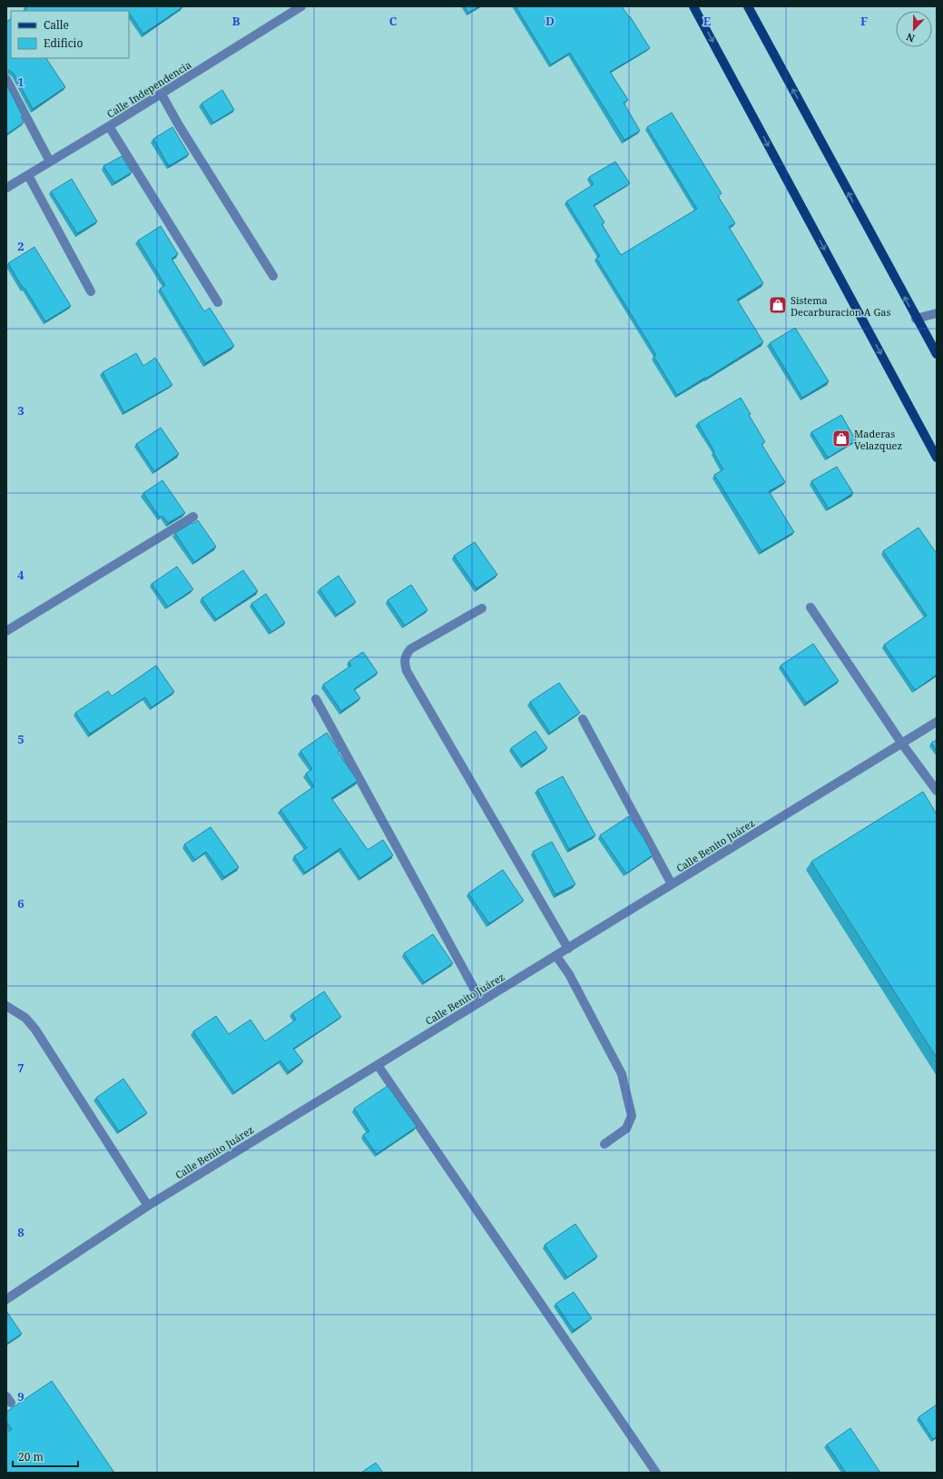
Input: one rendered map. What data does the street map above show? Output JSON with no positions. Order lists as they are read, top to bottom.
{
  "streets": {
    "street": ["Calle Independencia", "Calle Benito Juárez"]
  },
  "places": {
    "shop": ["Sistema Decarburacion A Gas", "Maderas Velazquez"]
  },
  "legend": ["Calle", "Edificio"],
  "scale_bar": "20 m",
  "north": "bottom",
  "grid": {
    "columns": [
      "B",
      "C",
      "D",
      "E",
      "F"
    ],
    "rows": [
      "1",
      "2",
      "3",
      "4",
      "5",
      "6",
      "7",
      "8",
      "9"
    ]
  }
}
